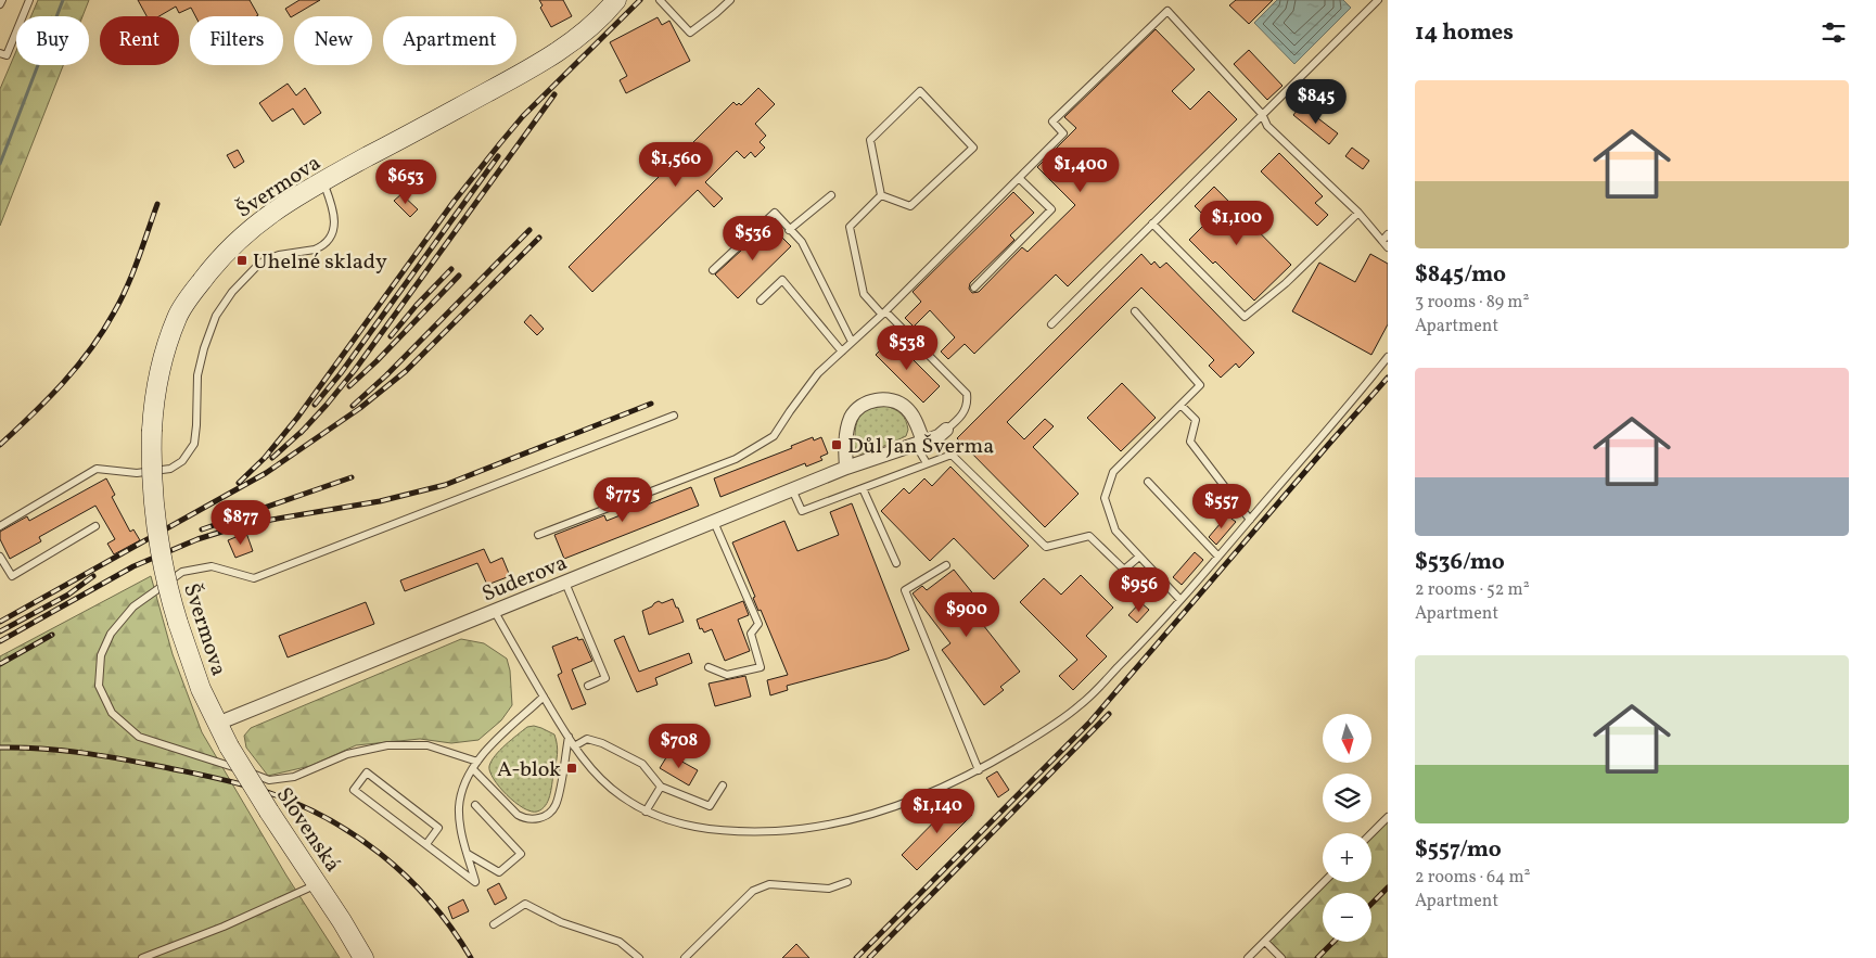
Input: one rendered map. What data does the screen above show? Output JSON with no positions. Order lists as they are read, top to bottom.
{
  "streets": {
    "street": ["Švermova", "Suderova", "Slovenská"]
  },
  "crossings": [
    ["Švermova", "Suderova"],
    ["Švermova", "Slovenská"],
    ["Suderova", "Slovenská"]
  ],
  "places": {
    "transit": ["Uhelné sklady", "Důl Jan Šverma", "A-blok"]
  },
  "north": "bottom",
  "page": {
    "heading": "14 homes",
    "chip": [
      "Buy",
      "Rent",
      "Filters",
      "New",
      "Apartment"
    ],
    "list": [
      {
        "name": "$845/mo",
        "note": "3 rooms · 89 m² · Apartment"
      },
      {
        "name": "$536/mo",
        "note": "2 rooms · 52 m² · Apartment"
      },
      {
        "name": "$557/mo",
        "note": "2 rooms · 64 m² · Apartment"
      }
    ],
    "price": [
      "$845",
      "$1,560",
      "$1,400",
      "$653",
      "$1,100",
      "$536",
      "$538",
      "$775",
      "$557",
      "$877",
      "$956",
      "$900",
      "$708",
      "$1,140"
    ],
    "map_buttons": ["+", "−"]
  }
}
